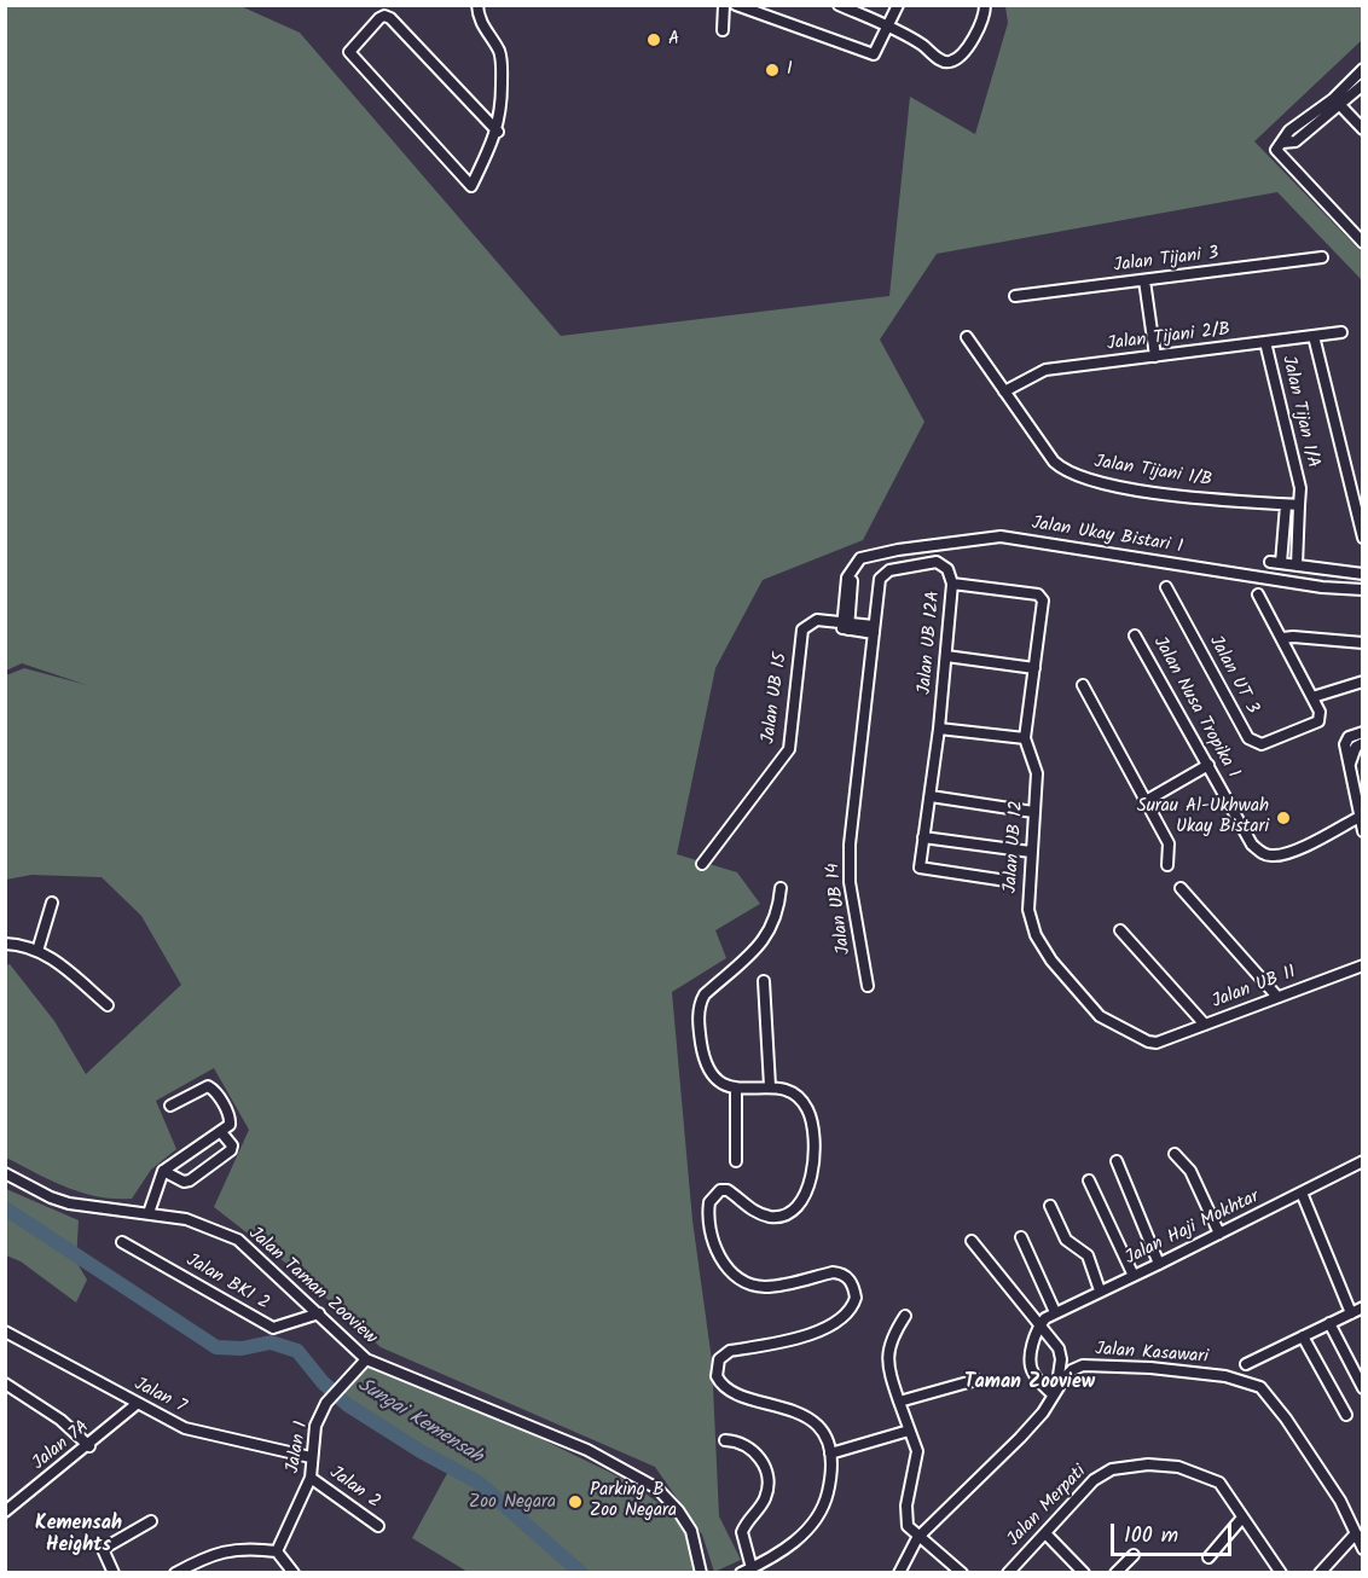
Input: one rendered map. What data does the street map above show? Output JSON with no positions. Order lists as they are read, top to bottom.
{
  "streets": {
    "street": [
      "Jalan Tijani 3",
      "Jalan Tijani 2/B",
      "Jalan Tijan 1/A",
      "Jalan Tijani 1/B",
      "Jalan Ukay Bistari 1",
      "Jalan UB 12A",
      "Jalan UT 3",
      "Jalan UB 15",
      "Jalan Nusa Tropika 1",
      "Jalan UB 12",
      "Jalan UB 14",
      "Jalan UB 11",
      "Jalan Haji Mokhtar",
      "Jalan BKI 2",
      "Jalan Taman Zooview",
      "Jalan Kasawari",
      "Jalan 7",
      "Jalan 7A",
      "Jalan 1",
      "Jalan 2",
      "Jalan Merpati"
    ]
  },
  "crossings": [
    ["Jalan Tijani 2/B", "Jalan Tijan 1/A"],
    ["Jalan Tijani 2/B", "Jalan Tijani 1/B"],
    ["Jalan Tijan 1/A", "Jalan Tijani 1/B"],
    ["Jalan Ukay Bistari 1", "Jalan UB 15"],
    ["Jalan UB 12A", "Jalan UB 15"],
    ["Jalan UB 12A", "Jalan UB 12"],
    ["Jalan UB 12A", "Jalan UB 14"],
    ["Jalan UB 12", "Jalan UB 11"],
    ["Jalan BKI 2", "Jalan Taman Zooview"],
    ["Jalan Taman Zooview", "Jalan 1"],
    ["Jalan 7", "Jalan 7A"],
    ["Jalan 7", "Jalan 1"],
    ["Jalan 1", "Jalan 2"]
  ],
  "districts": ["Taman Zooview", "Kemensah Heights"],
  "water": ["Sungai Kemensah"],
  "parks": ["Zoo Negara"],
  "places": [
    "A",
    "I",
    "Surau Al-Ukhwah Ukay Bistari",
    "Parking B Zoo Negara"
  ],
  "scale_bar": "100 m"
}
